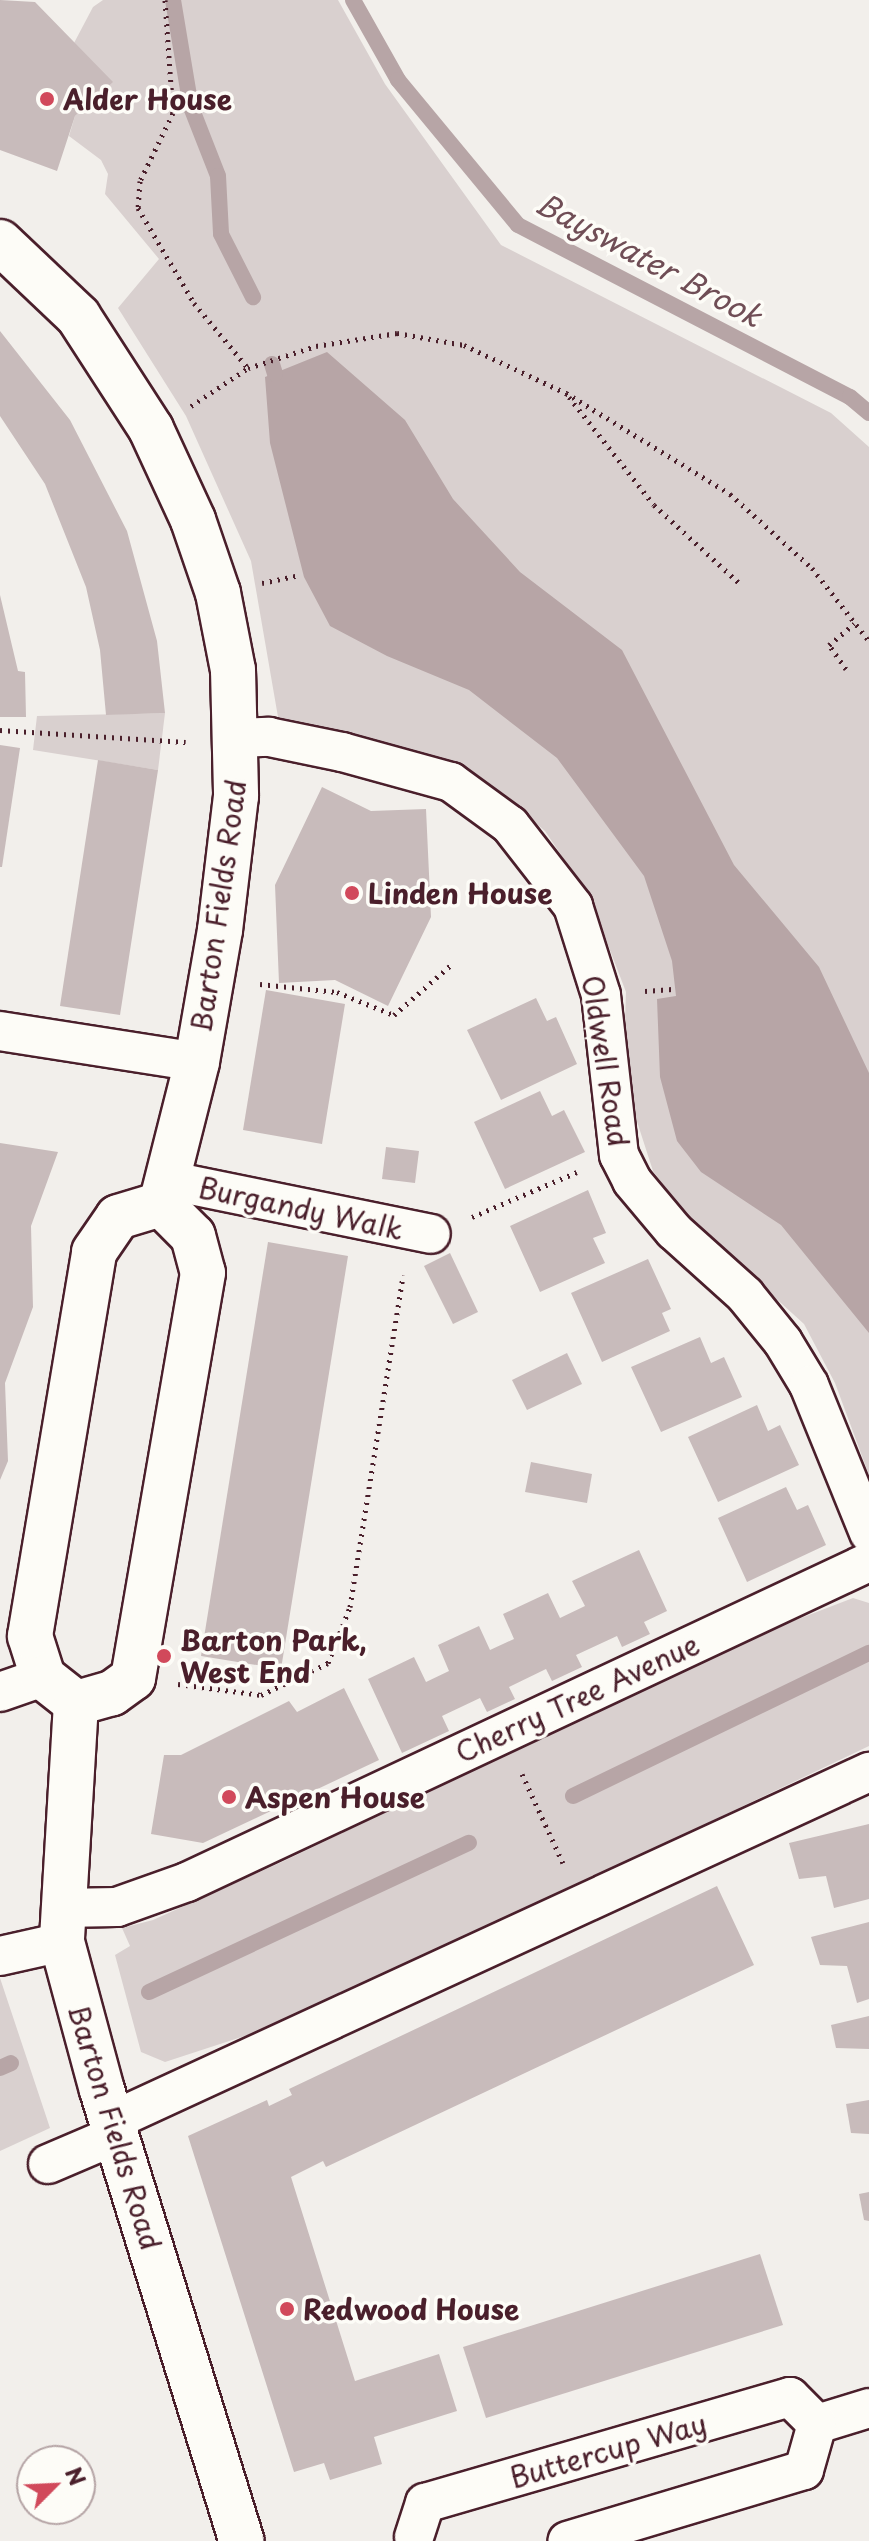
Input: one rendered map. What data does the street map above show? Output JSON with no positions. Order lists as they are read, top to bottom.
{
  "streets": {
    "street": [
      "Barton Fields Road",
      "Oldwell Road",
      "Burgandy Walk",
      "Cherry Tree Avenue",
      "Buttercup Way"
    ]
  },
  "crossings": [
    ["Barton Fields Road", "Oldwell Road"],
    ["Barton Fields Road", "Burgandy Walk"],
    ["Barton Fields Road", "Cherry Tree Avenue"]
  ],
  "water": ["Bayswater Brook"],
  "places": [
    "Alder House",
    "Linden House",
    "Barton Park, West End",
    "Aspen House",
    "Redwood House"
  ],
  "north": "top right"
}
